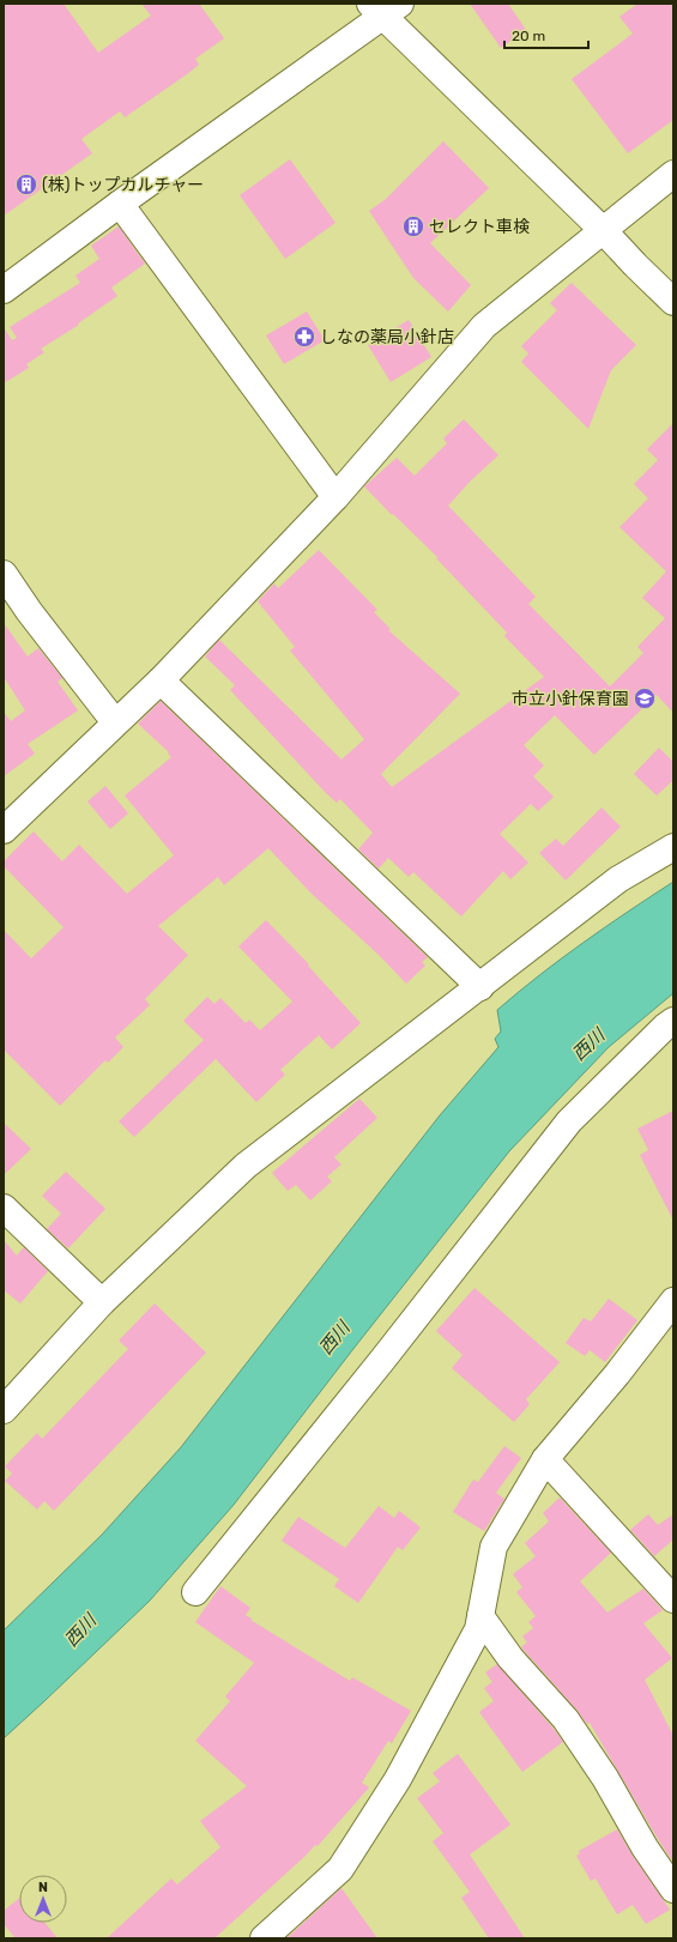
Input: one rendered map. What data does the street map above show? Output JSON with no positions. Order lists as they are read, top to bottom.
{
  "water": ["西川"],
  "places": {
    "building": ["(株)トップカルチャー", "セレクト車検"],
    "pharmacy": ["しなの薬局小針店"],
    "school or university": ["市立小針保育園"]
  },
  "scale_bar": "20 m",
  "north": "top"
}
